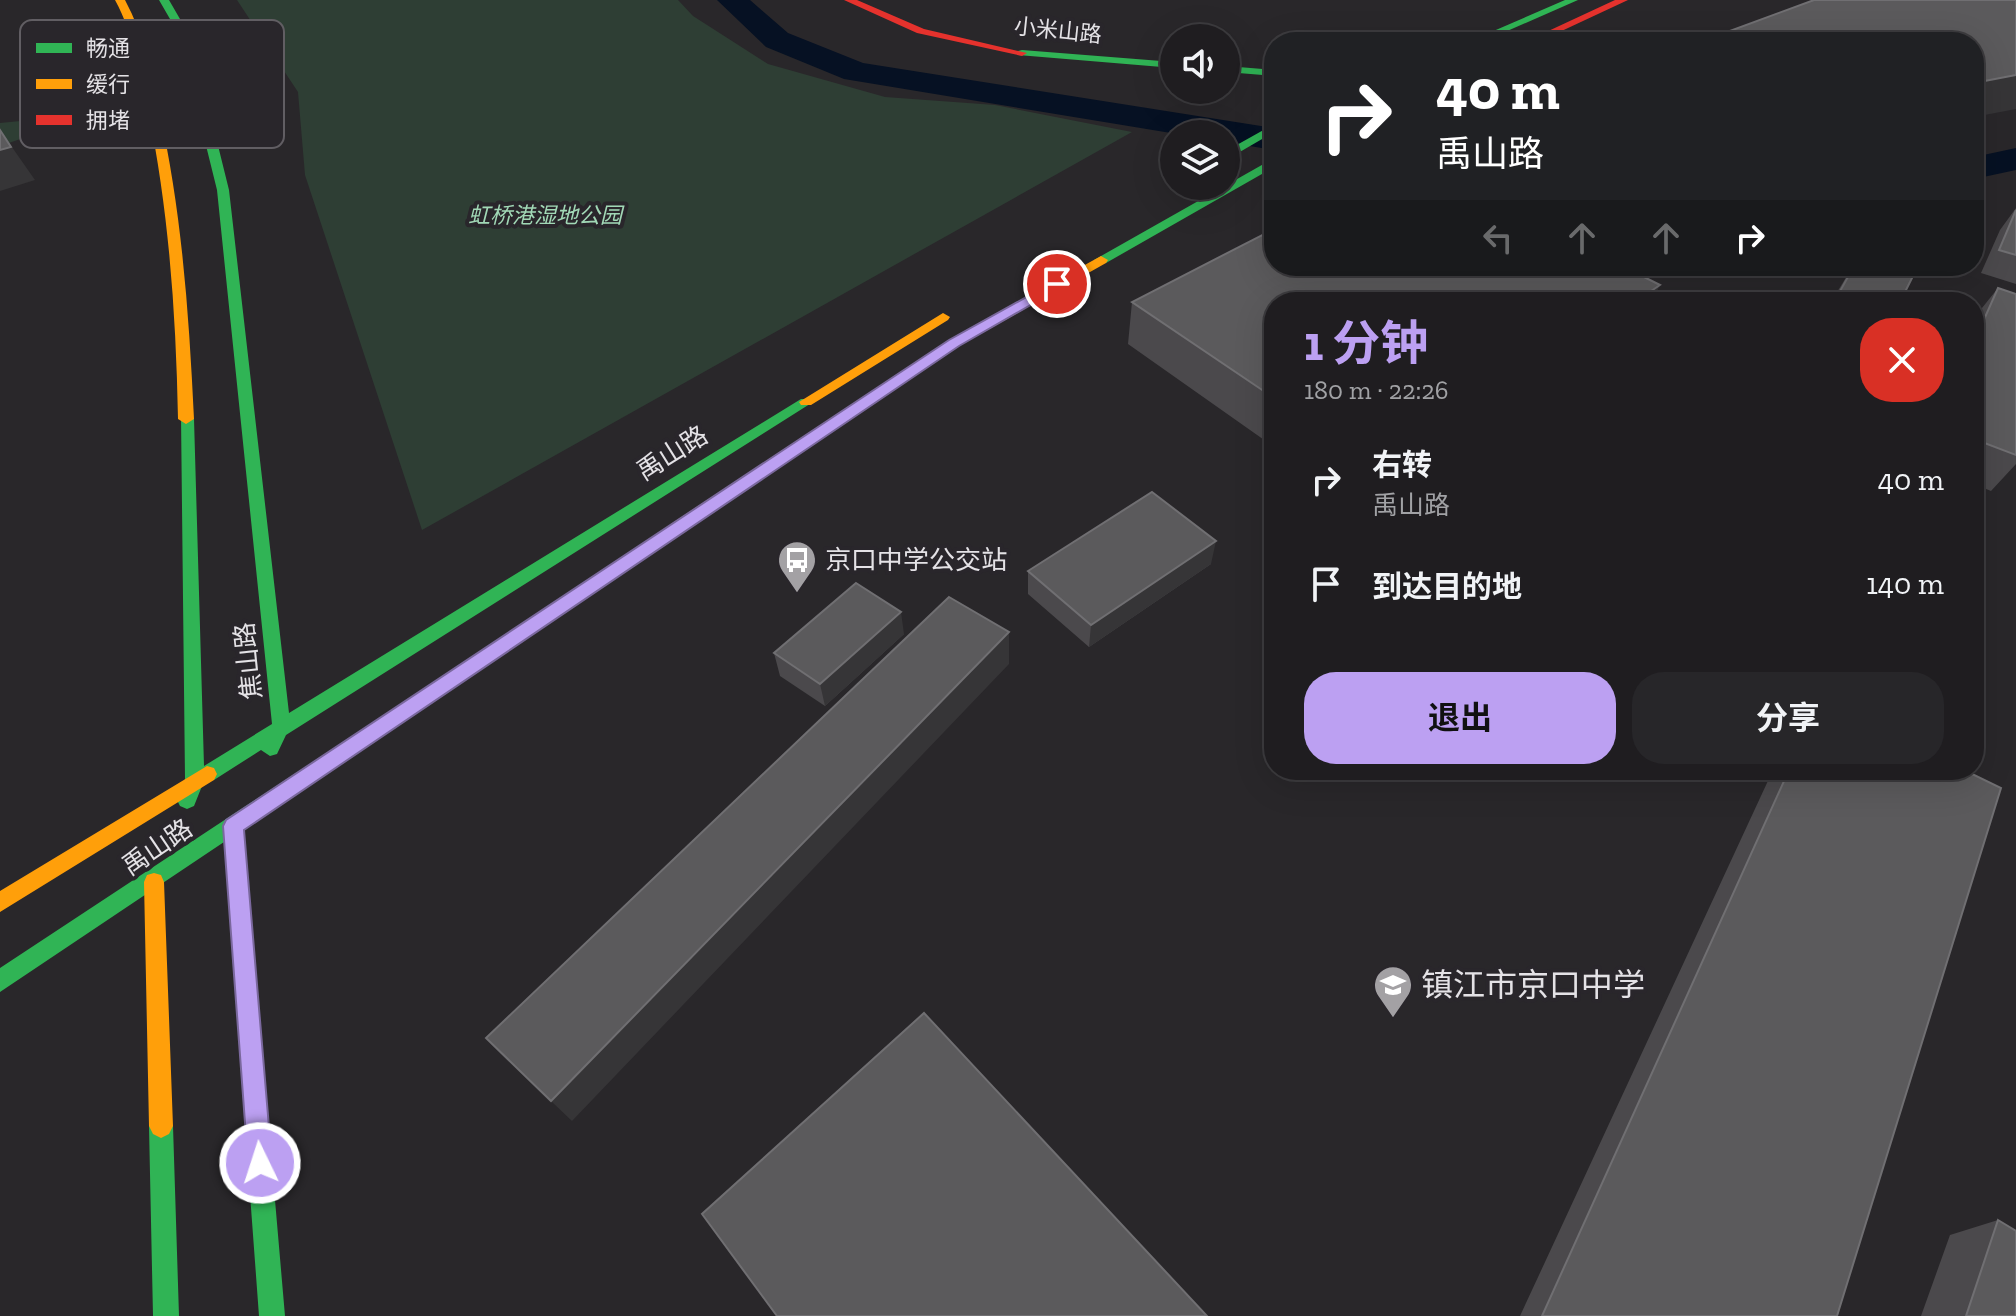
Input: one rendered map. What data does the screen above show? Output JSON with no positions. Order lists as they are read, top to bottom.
{
  "streets": {
    "main road": ["小米山路", "禹山路", "焦山路"]
  },
  "crossings": [
    ["禹山路", "焦山路"]
  ],
  "parks": ["虹桥港湿地公园"],
  "places": {
    "bus stop": ["京口中学公交站"],
    "school or university": ["镇江市京口中学"]
  },
  "legend": ["畅通", "缓行", "拥堵"],
  "page": {
    "turn": ["40 m", "禹山路"],
    "heading": ["1 分钟", "180 m · 22:26"],
    "list": [
      {
        "name": "右转",
        "note": "禹山路",
        "value": "40 m"
      },
      {
        "name": "到达目的地",
        "value": "140 m"
      }
    ],
    "buttons": ["退出", "分享"]
  }
}
